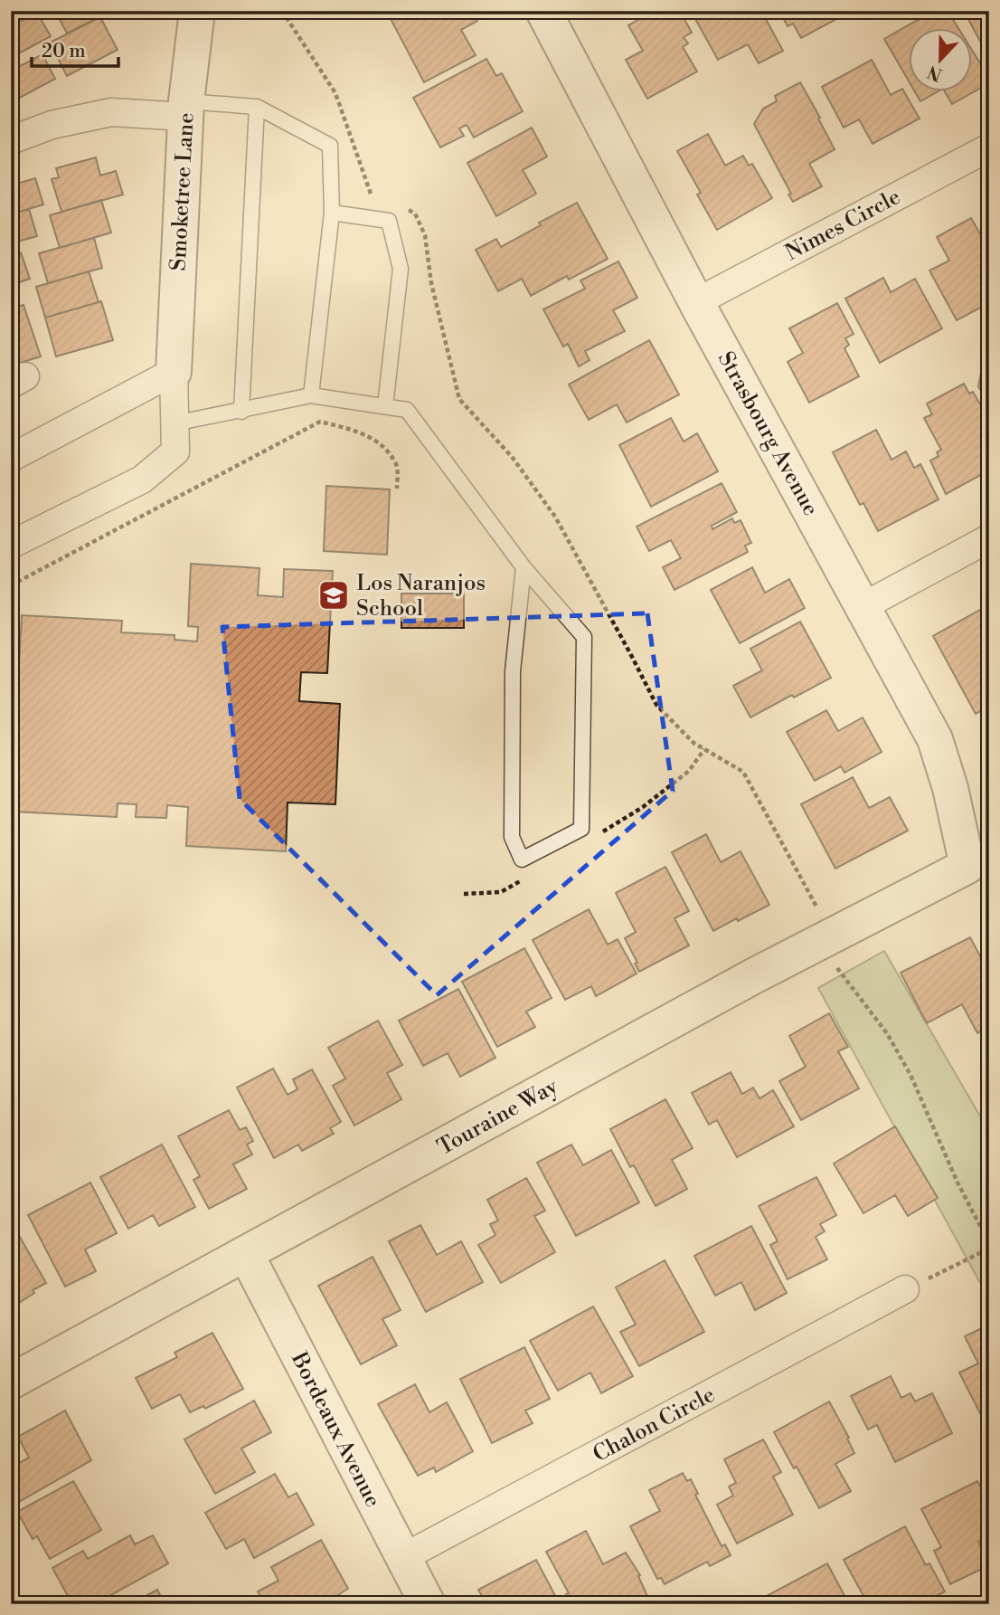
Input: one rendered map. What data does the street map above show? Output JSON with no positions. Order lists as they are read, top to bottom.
{
  "streets": {
    "street": [
      "Smoketree Lane",
      "Nimes Circle",
      "Strasbourg Avenue",
      "Touraine Way",
      "Chalon Circle",
      "Bordeaux Avenue"
    ]
  },
  "crossings": [
    ["Nimes Circle", "Strasbourg Avenue"],
    ["Strasbourg Avenue", "Touraine Way"],
    ["Touraine Way", "Bordeaux Avenue"],
    ["Chalon Circle", "Bordeaux Avenue"]
  ],
  "places": {
    "school or university": ["Los Naranjos School"]
  },
  "scale_bar": "20 m",
  "north": "bottom"
}
